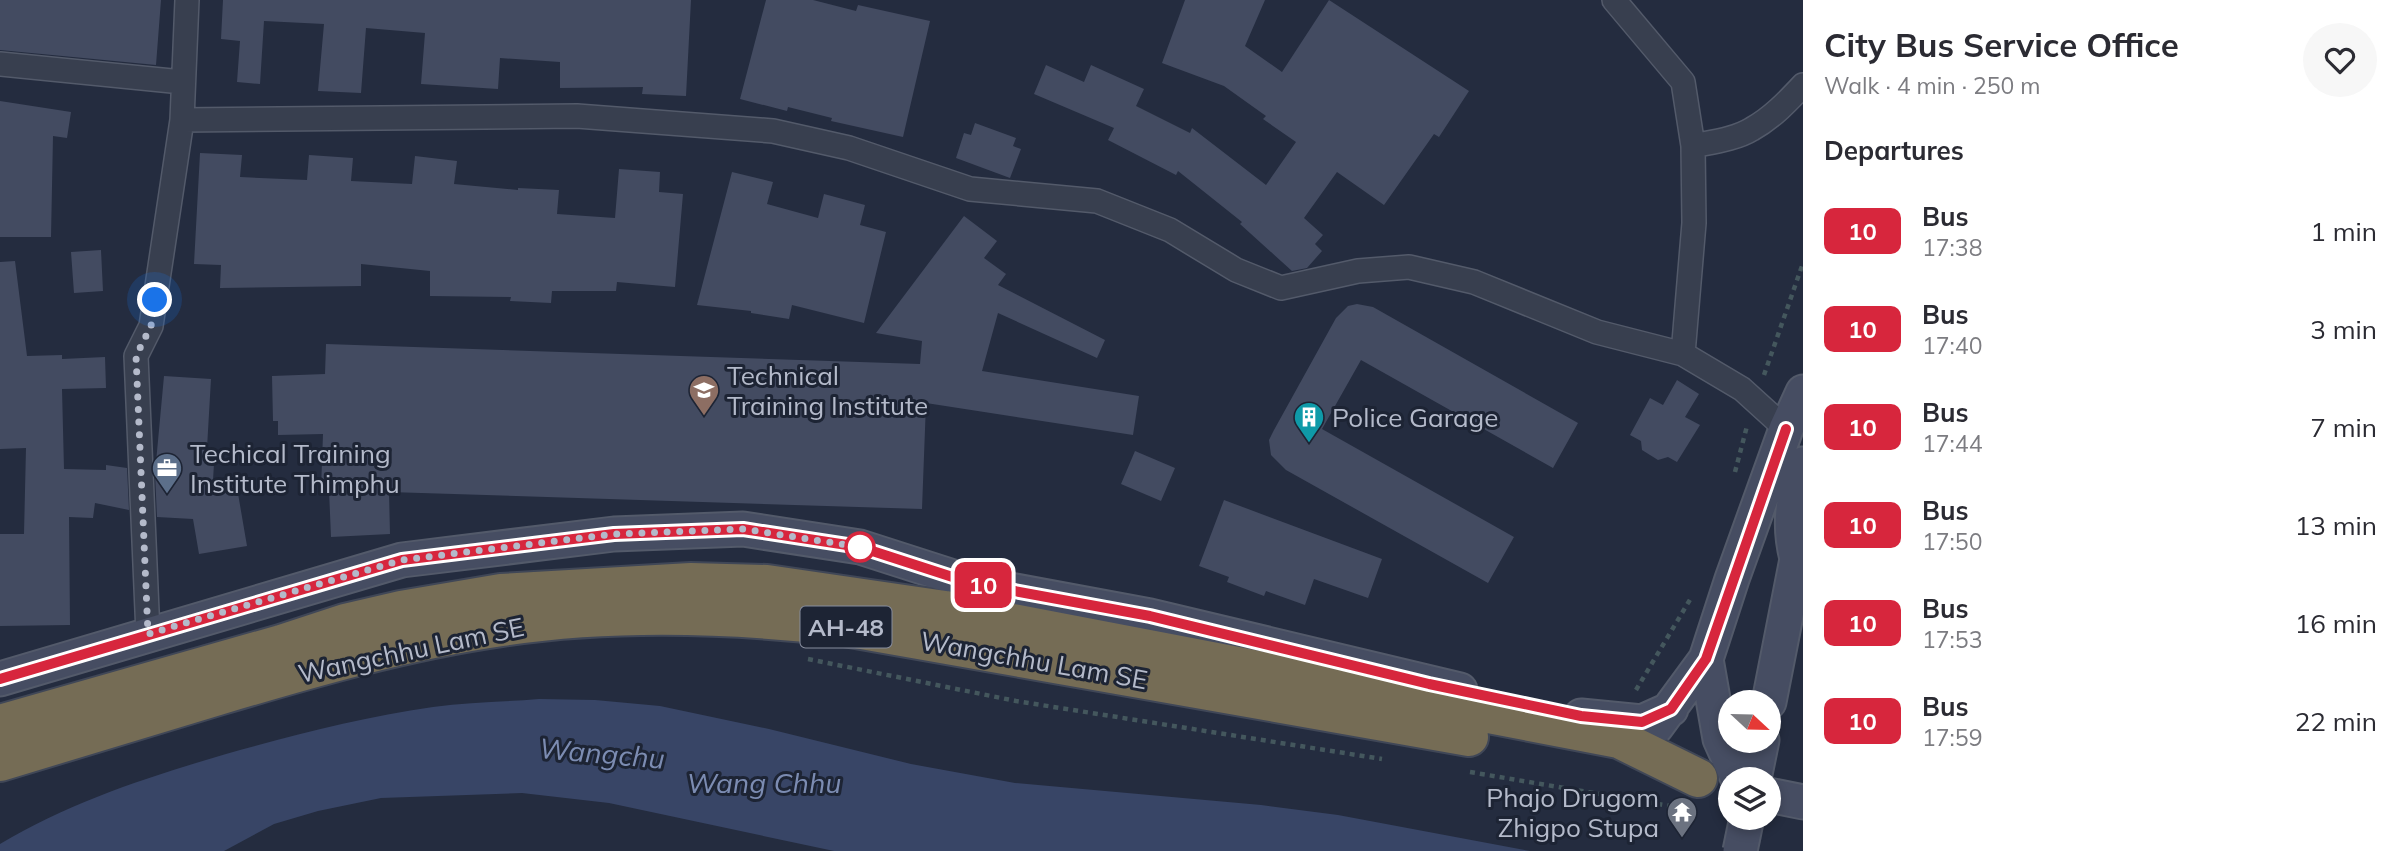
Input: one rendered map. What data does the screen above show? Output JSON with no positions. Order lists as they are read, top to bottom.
{
  "streets": {
    "highway": ["AH-48", "Wangchhu Lam SE"]
  },
  "water": ["Wangchu", "Wang Chhu"],
  "places": {
    "school or university": ["Technical Training Institute"],
    "building": ["Police Garage"],
    "office": ["Techical Training Institute Thimphu"],
    "temple": ["Phajo Drugom Zhigpo Stupa"]
  },
  "lines": ["bus line 10"],
  "north": "right",
  "page": {
    "on_map": "10",
    "heading": [
      ["City Bus Service Office", "Walk · 4 min · 250 m"],
      "Departures"
    ],
    "list": [
      {
        "mark": "10",
        "name": "Bus",
        "note": "17:38",
        "value": "1 min"
      },
      {
        "mark": "10",
        "name": "Bus",
        "note": "17:40",
        "value": "3 min"
      },
      {
        "mark": "10",
        "name": "Bus",
        "note": "17:44",
        "value": "7 min"
      },
      {
        "mark": "10",
        "name": "Bus",
        "note": "17:50",
        "value": "13 min"
      },
      {
        "mark": "10",
        "name": "Bus",
        "note": "17:53",
        "value": "16 min"
      },
      {
        "mark": "10",
        "name": "Bus",
        "note": "17:59",
        "value": "22 min"
      }
    ]
  }
}
